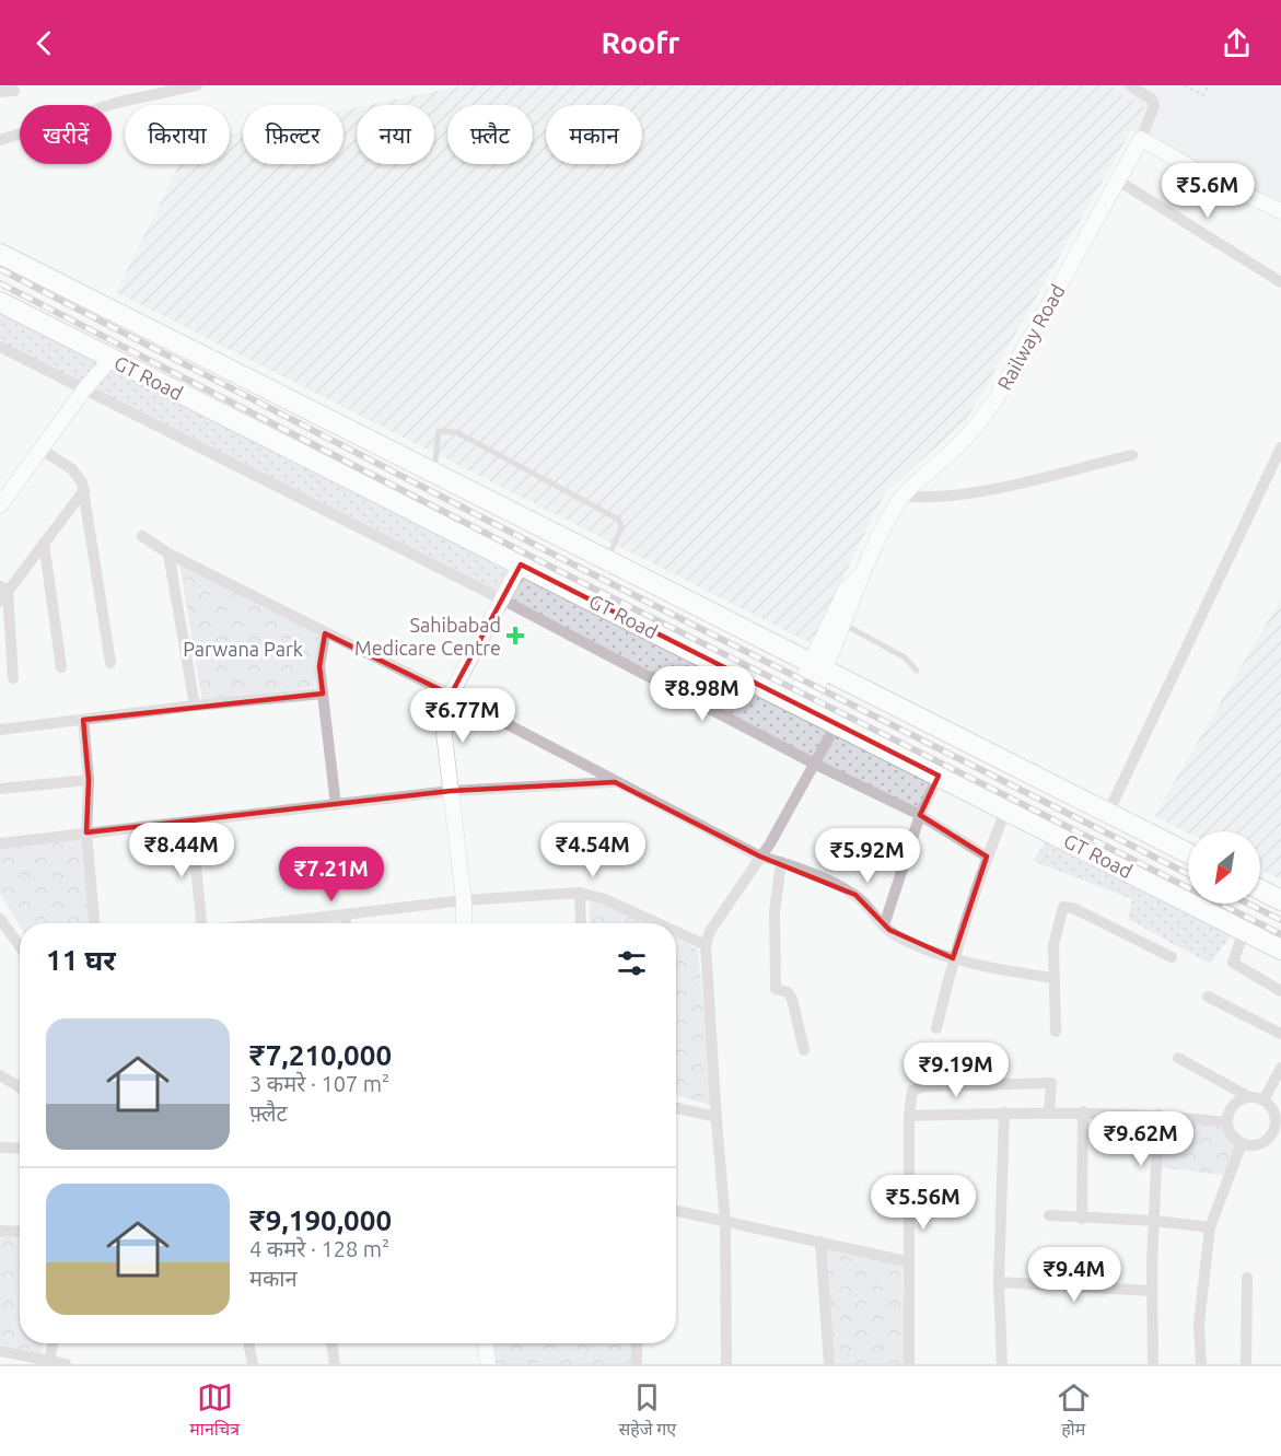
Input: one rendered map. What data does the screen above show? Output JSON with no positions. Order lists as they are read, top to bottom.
{
  "streets": {
    "highway": ["GT Road"],
    "street": ["Railway Road"]
  },
  "crossings": [
    ["Railway Road", "GT Road"]
  ],
  "parks": ["Parwana Park"],
  "places": {
    "health": ["Sahibabad Medicare Centre"]
  },
  "north": "bottom left",
  "page": {
    "header": "Roofr",
    "chip": [
      "खरीदें",
      "किराया",
      "फ़िल्टर",
      "नया",
      "फ़्लैट",
      "मकान"
    ],
    "price": [
      "₹5.6M",
      "₹8.98M",
      "₹6.77M",
      "₹8.44M",
      "₹4.54M",
      "₹5.92M",
      "₹7.21M",
      "₹9.19M",
      "₹9.62M",
      "₹5.56M",
      "₹9.4M"
    ],
    "heading": "11 घर",
    "list": [
      {
        "name": "₹7,210,000",
        "note": "3 कमरे · 107 m² · फ़्लैट"
      },
      {
        "name": "₹9,190,000",
        "note": "4 कमरे · 128 m² · मकान"
      }
    ],
    "tabs": ["मानचित्र", "सहेजे गए", "होम"]
  }
}
